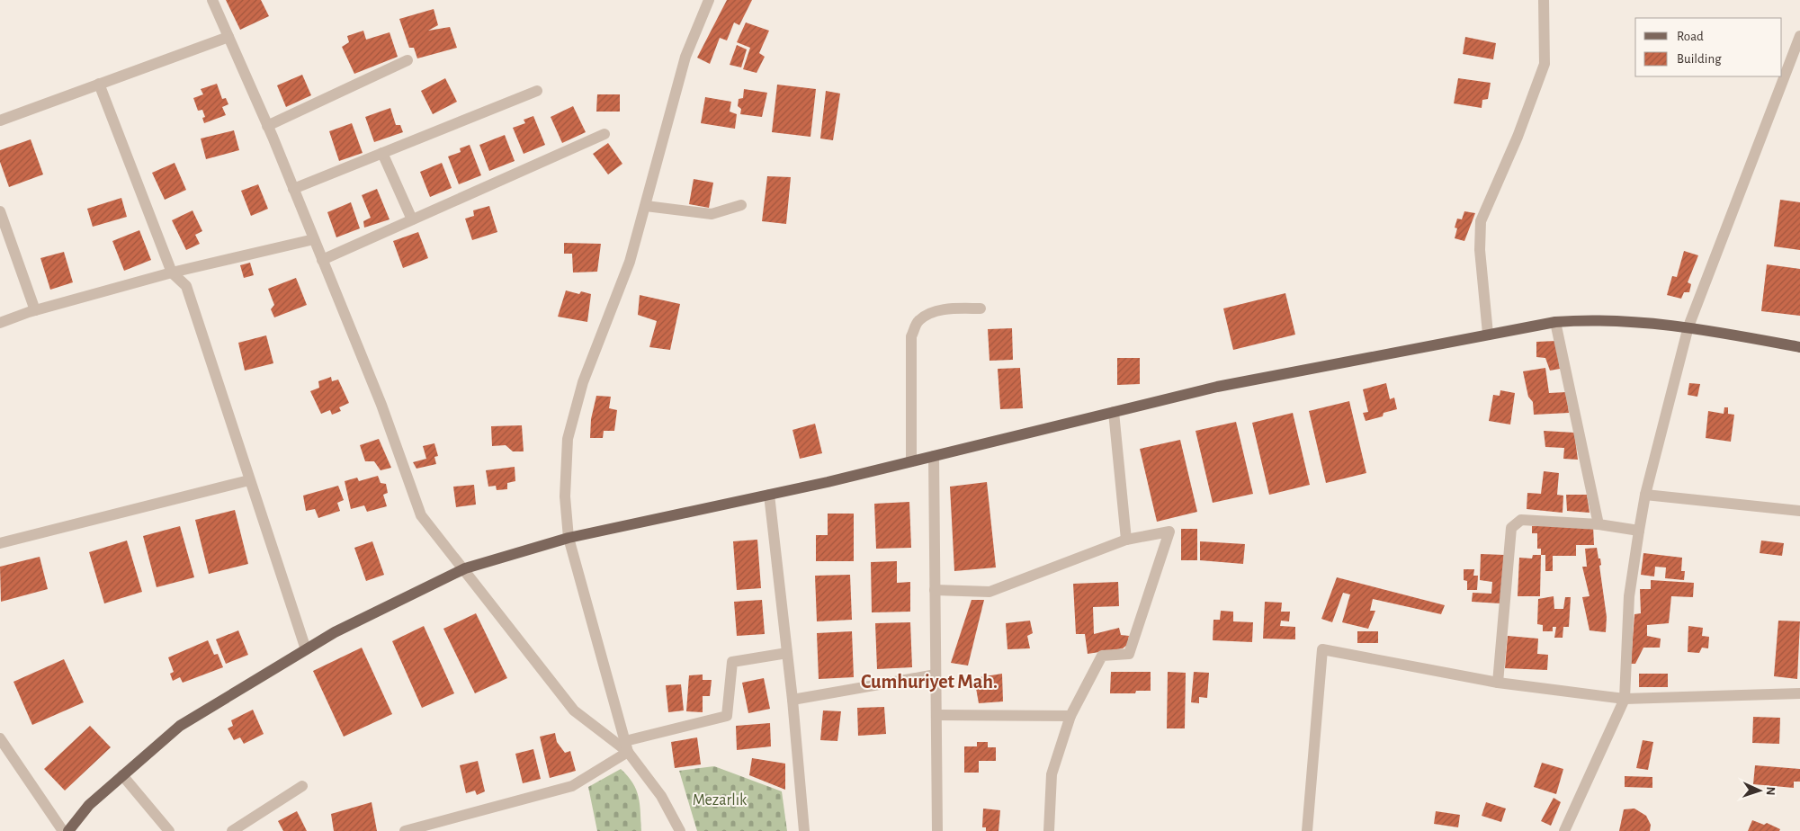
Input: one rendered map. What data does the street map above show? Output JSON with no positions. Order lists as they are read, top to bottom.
{
  "districts": ["Cumhuriyet Mah."],
  "parks": ["Mezarlık"],
  "legend": ["Road", "Building"],
  "north": "right"
}
